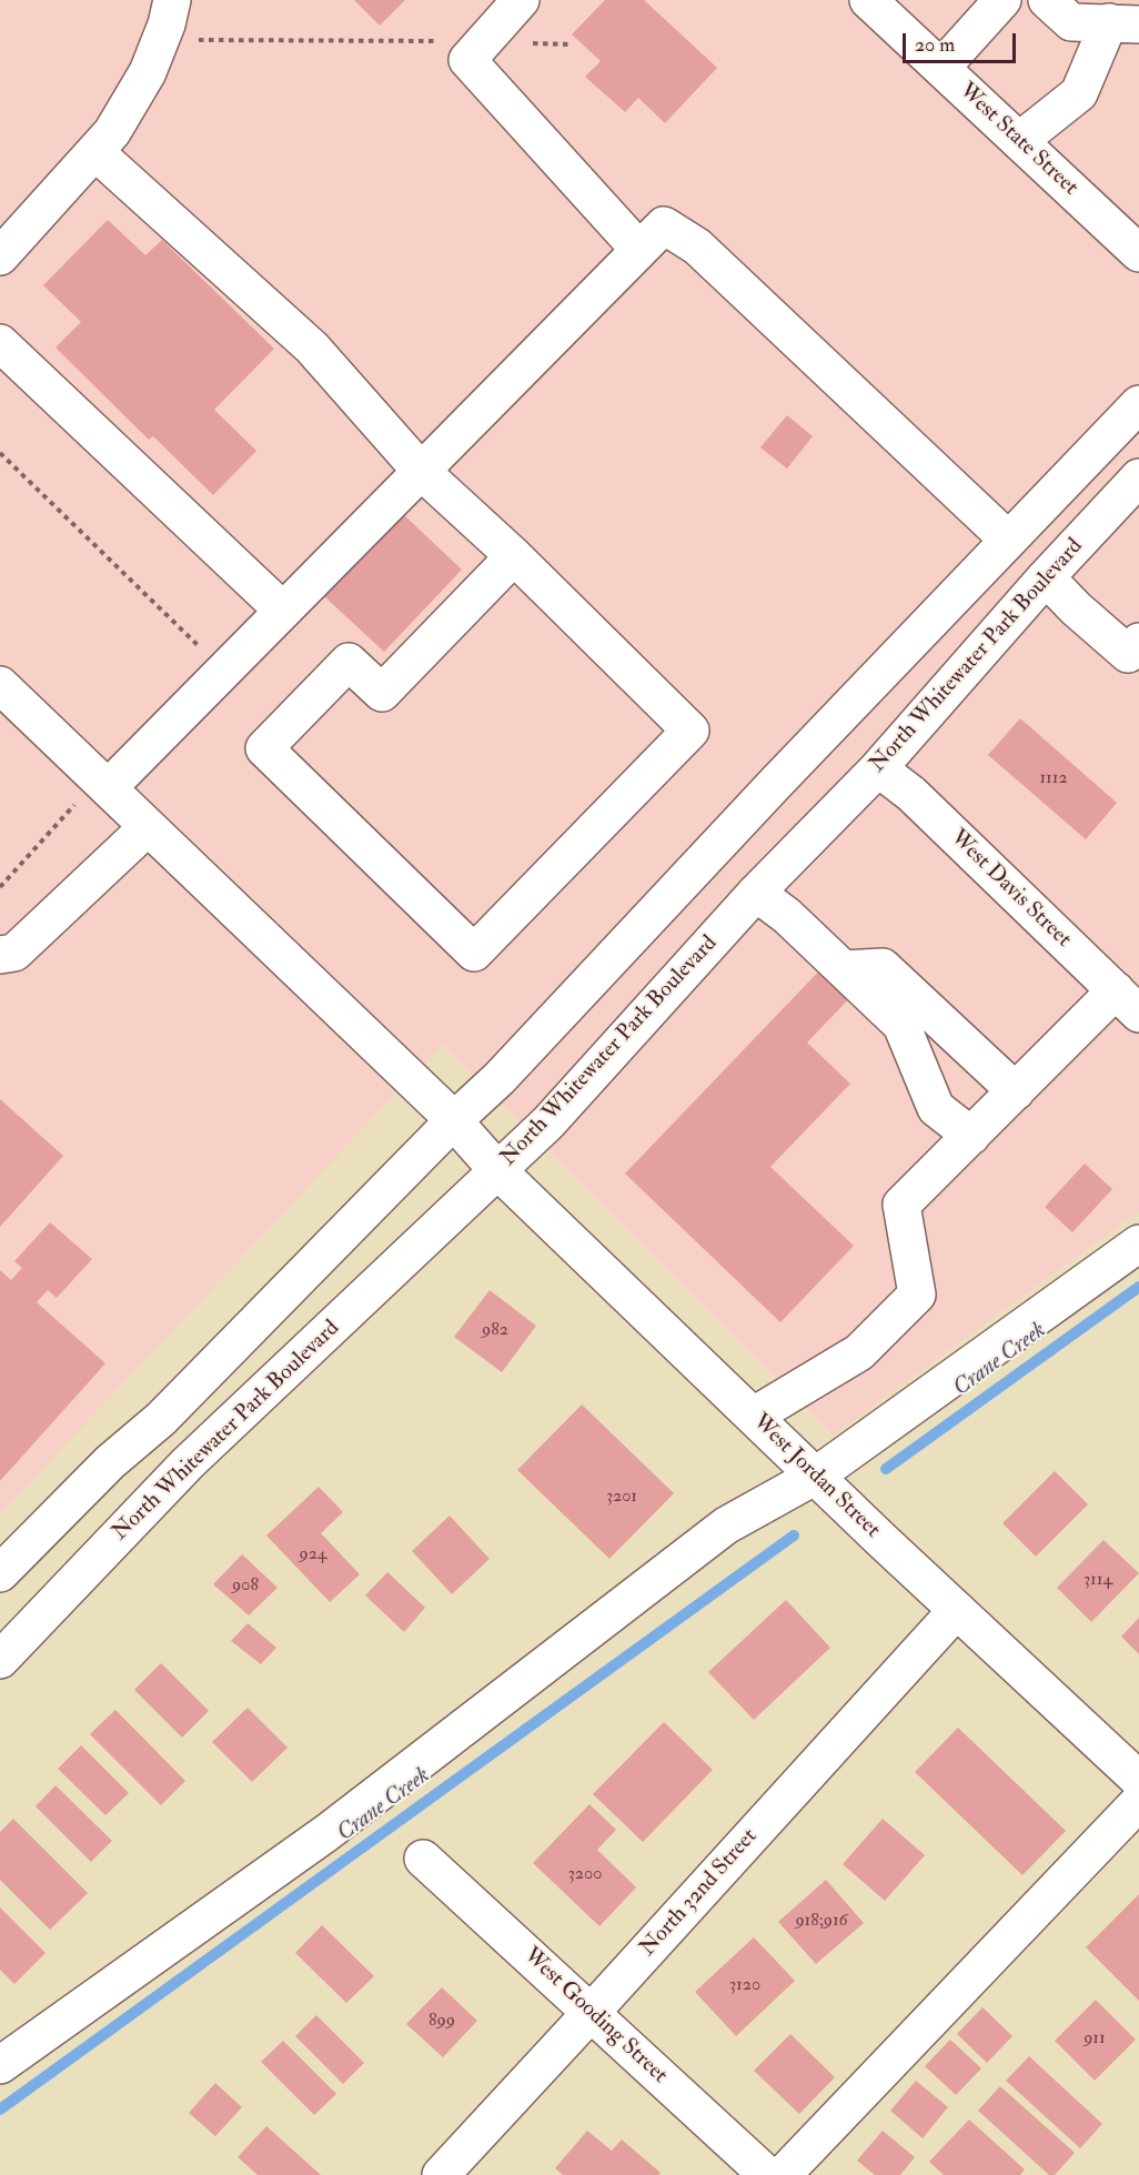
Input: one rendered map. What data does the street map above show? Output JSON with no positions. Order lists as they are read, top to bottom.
{
  "streets": {
    "street": [
      "West State Street",
      "North Whitewater Park Boulevard",
      "West Davis Street",
      "West Jordan Street",
      "North 32nd Street",
      "West Gooding Street"
    ]
  },
  "crossings": [
    ["North Whitewater Park Boulevard", "West Davis Street"],
    ["North Whitewater Park Boulevard", "West Jordan Street"],
    ["West Jordan Street", "North 32nd Street"],
    ["North 32nd Street", "West Gooding Street"]
  ],
  "water": ["Crane Creek"],
  "house_numbers": [
    "1112",
    "982",
    "3201",
    "924",
    "3114",
    "908",
    "3200",
    "918;916",
    "3120",
    "899",
    "911"
  ],
  "scale_bar": "20 m"
}
